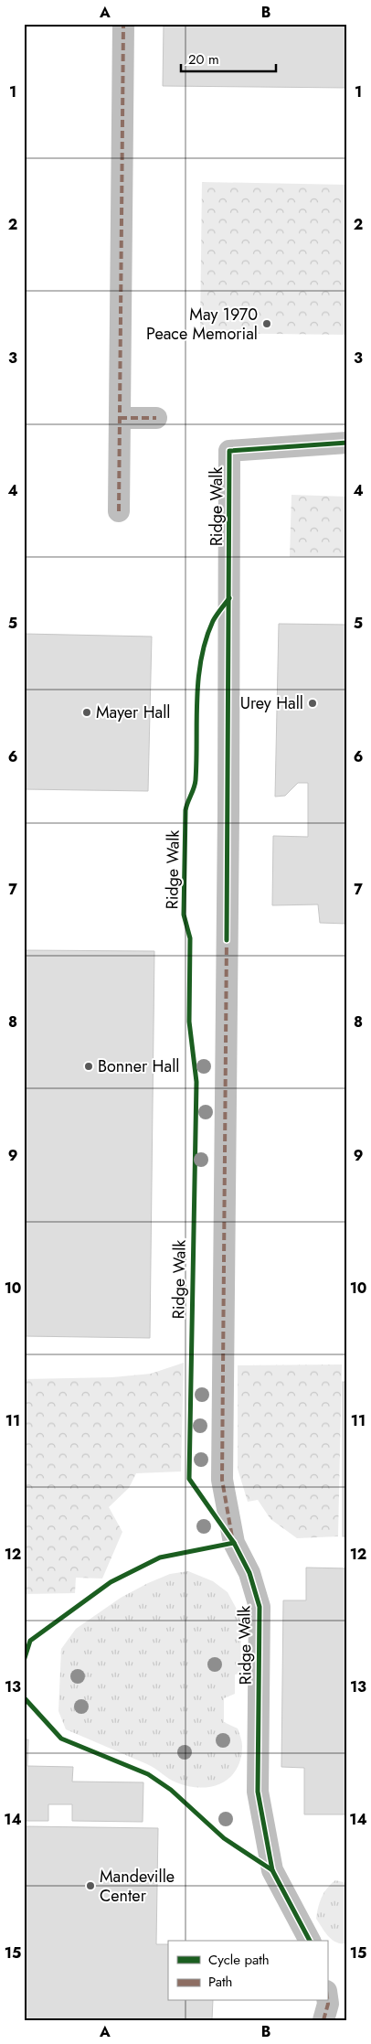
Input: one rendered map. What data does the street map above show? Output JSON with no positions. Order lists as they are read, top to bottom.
{
  "streets": {
    "street": ["Ridge Walk"]
  },
  "places": [
    "May 1970 Peace Memorial",
    "Urey Hall",
    "Mayer Hall",
    "Bonner Hall",
    "Mandeville Center"
  ],
  "legend": ["Cycle path", "Path"],
  "scale_bar": "20 m",
  "grid": {
    "columns": ["A", "B"],
    "rows": [
      "1",
      "2",
      "3",
      "4",
      "5",
      "6",
      "7",
      "8",
      "9",
      "10",
      "11",
      "12",
      "13",
      "14",
      "15"
    ]
  }
}
